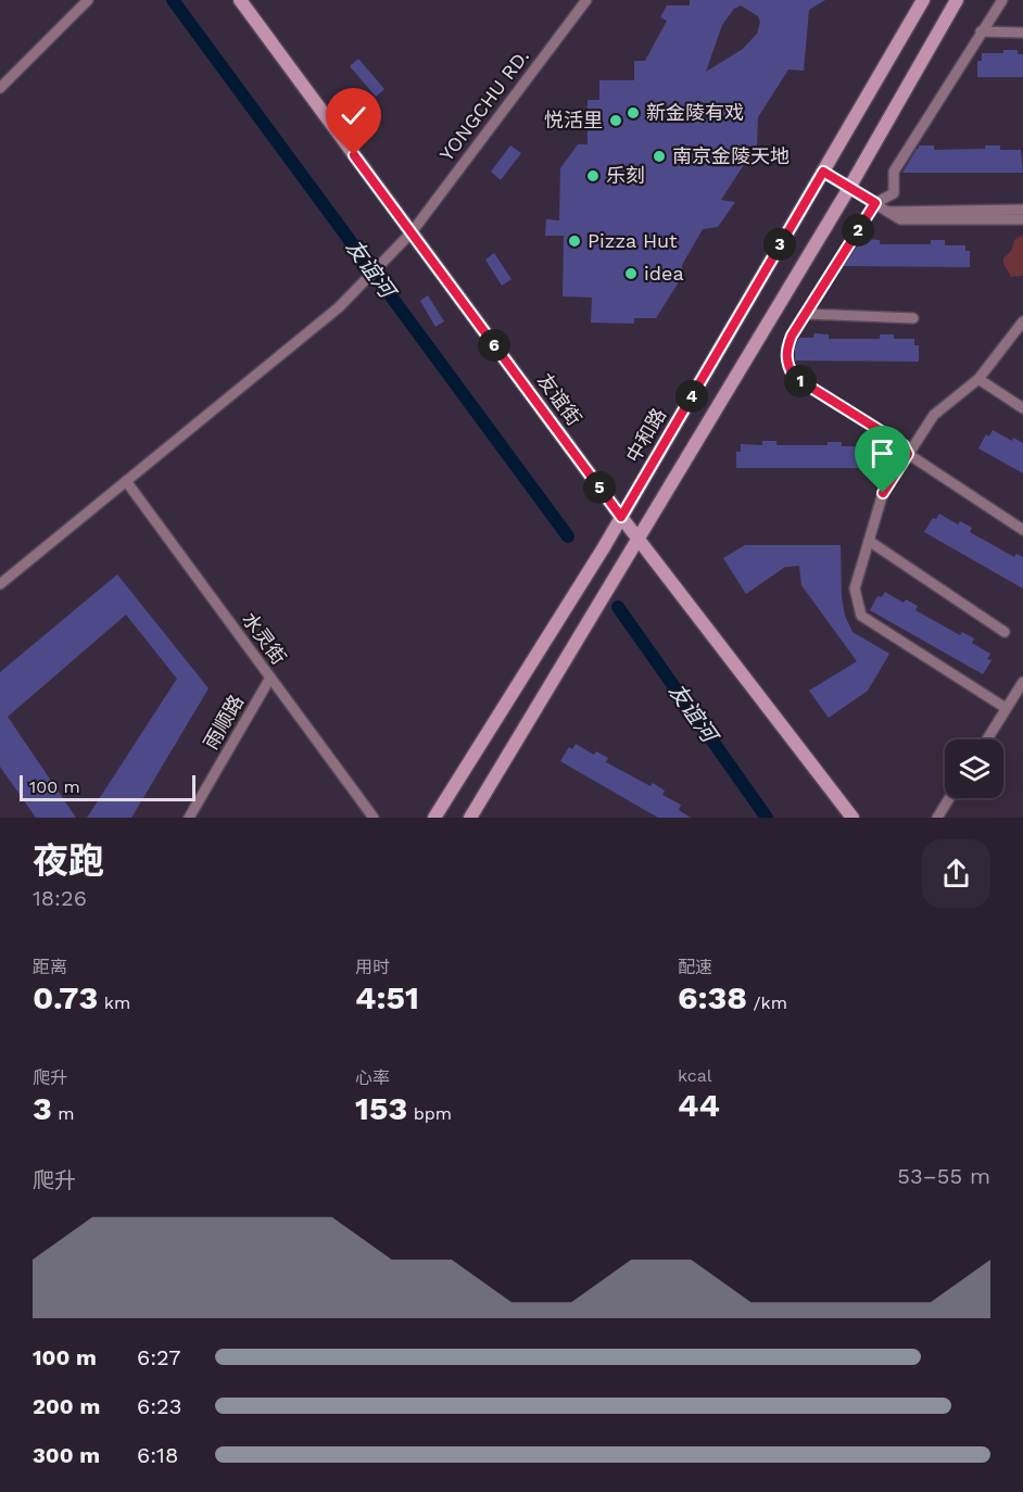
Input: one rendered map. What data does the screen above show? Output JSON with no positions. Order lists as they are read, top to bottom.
{
  "streets": {
    "main road": ["友谊街", "中和路"],
    "street": ["YONGCHU RD.", "水灵街", "雨顺路"]
  },
  "crossings": [
    ["YONGCHU RD.", "友谊街"],
    ["YONGCHU RD.", "水灵街"],
    ["友谊街", "中和路"],
    ["水灵街", "雨顺路"]
  ],
  "water": ["友谊河"],
  "places": [
    "新金陵有戏",
    "悦活里",
    "南京金陵天地",
    "乐刻",
    "Pizza Hut",
    "idea"
  ],
  "scale_bar": "100 m",
  "page": {
    "pins": [
      "2",
      "3",
      "6",
      "1",
      "4",
      "5"
    ],
    "scale": "100 m",
    "heading": ["夜跑", "18:26"],
    "stats": [
      ["距离", "0.73 km"],
      ["用时", "4:51"],
      ["配速", "6:38 /km"],
      ["爬升", "3 m"],
      ["心率", "153 bpm"],
      ["kcal", "44"]
    ],
    "chart": ["爬升", "53–55 m"],
    "list": [
      {
        "name": "100 m",
        "note": "6:27"
      },
      {
        "name": "200 m",
        "note": "6:23"
      },
      {
        "name": "300 m",
        "note": "6:18"
      }
    ]
  }
}
